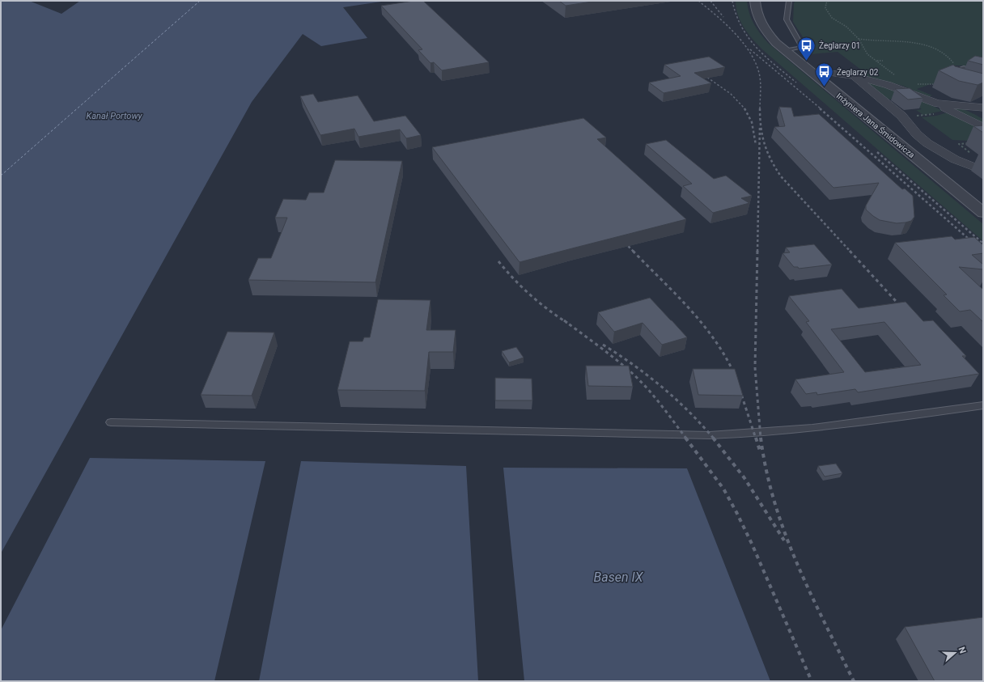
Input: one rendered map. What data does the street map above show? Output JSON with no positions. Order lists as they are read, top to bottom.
{
  "streets": {
    "street": ["Inżyniera Jana Śmidowicza"]
  },
  "water": ["Kanał Portowy", "Basen IX"],
  "places": {
    "bus stop": ["Żeglarzy 01", "Żeglarzy 02"]
  },
  "north": "right"
}
